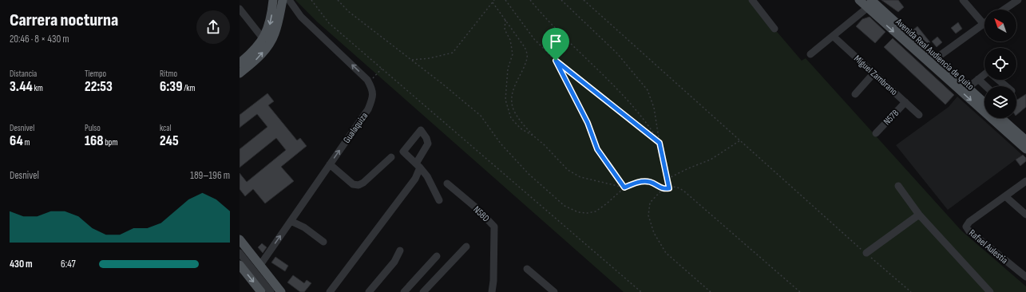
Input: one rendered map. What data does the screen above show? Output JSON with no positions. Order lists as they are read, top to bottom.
{
  "streets": {
    "main road": ["Avenida Real Audiencia de Quito"],
    "street": [
      "Miguel Zambrano",
      "N57B",
      "Gualaquiza",
      "N58D",
      "Rafael Aulestia"
    ]
  },
  "crossings": [
    ["Miguel Zambrano", "N57B"]
  ],
  "one_way": ["Gualaquiza"],
  "north": "top left",
  "page": {
    "heading": ["Carrera nocturna", "20:46 · 8 × 430 m"],
    "stats": [
      ["Distancia", "3.44 km"],
      ["Tiempo", "22:53"],
      ["Ritmo", "6:39 /km"],
      ["Desnivel", "64 m"],
      ["Pulso", "168 bpm"],
      ["kcal", "245"]
    ],
    "chart": ["Desnivel", "189–196 m"],
    "list": [
      {
        "name": "430 m",
        "note": "6:47"
      }
    ]
  }
}
